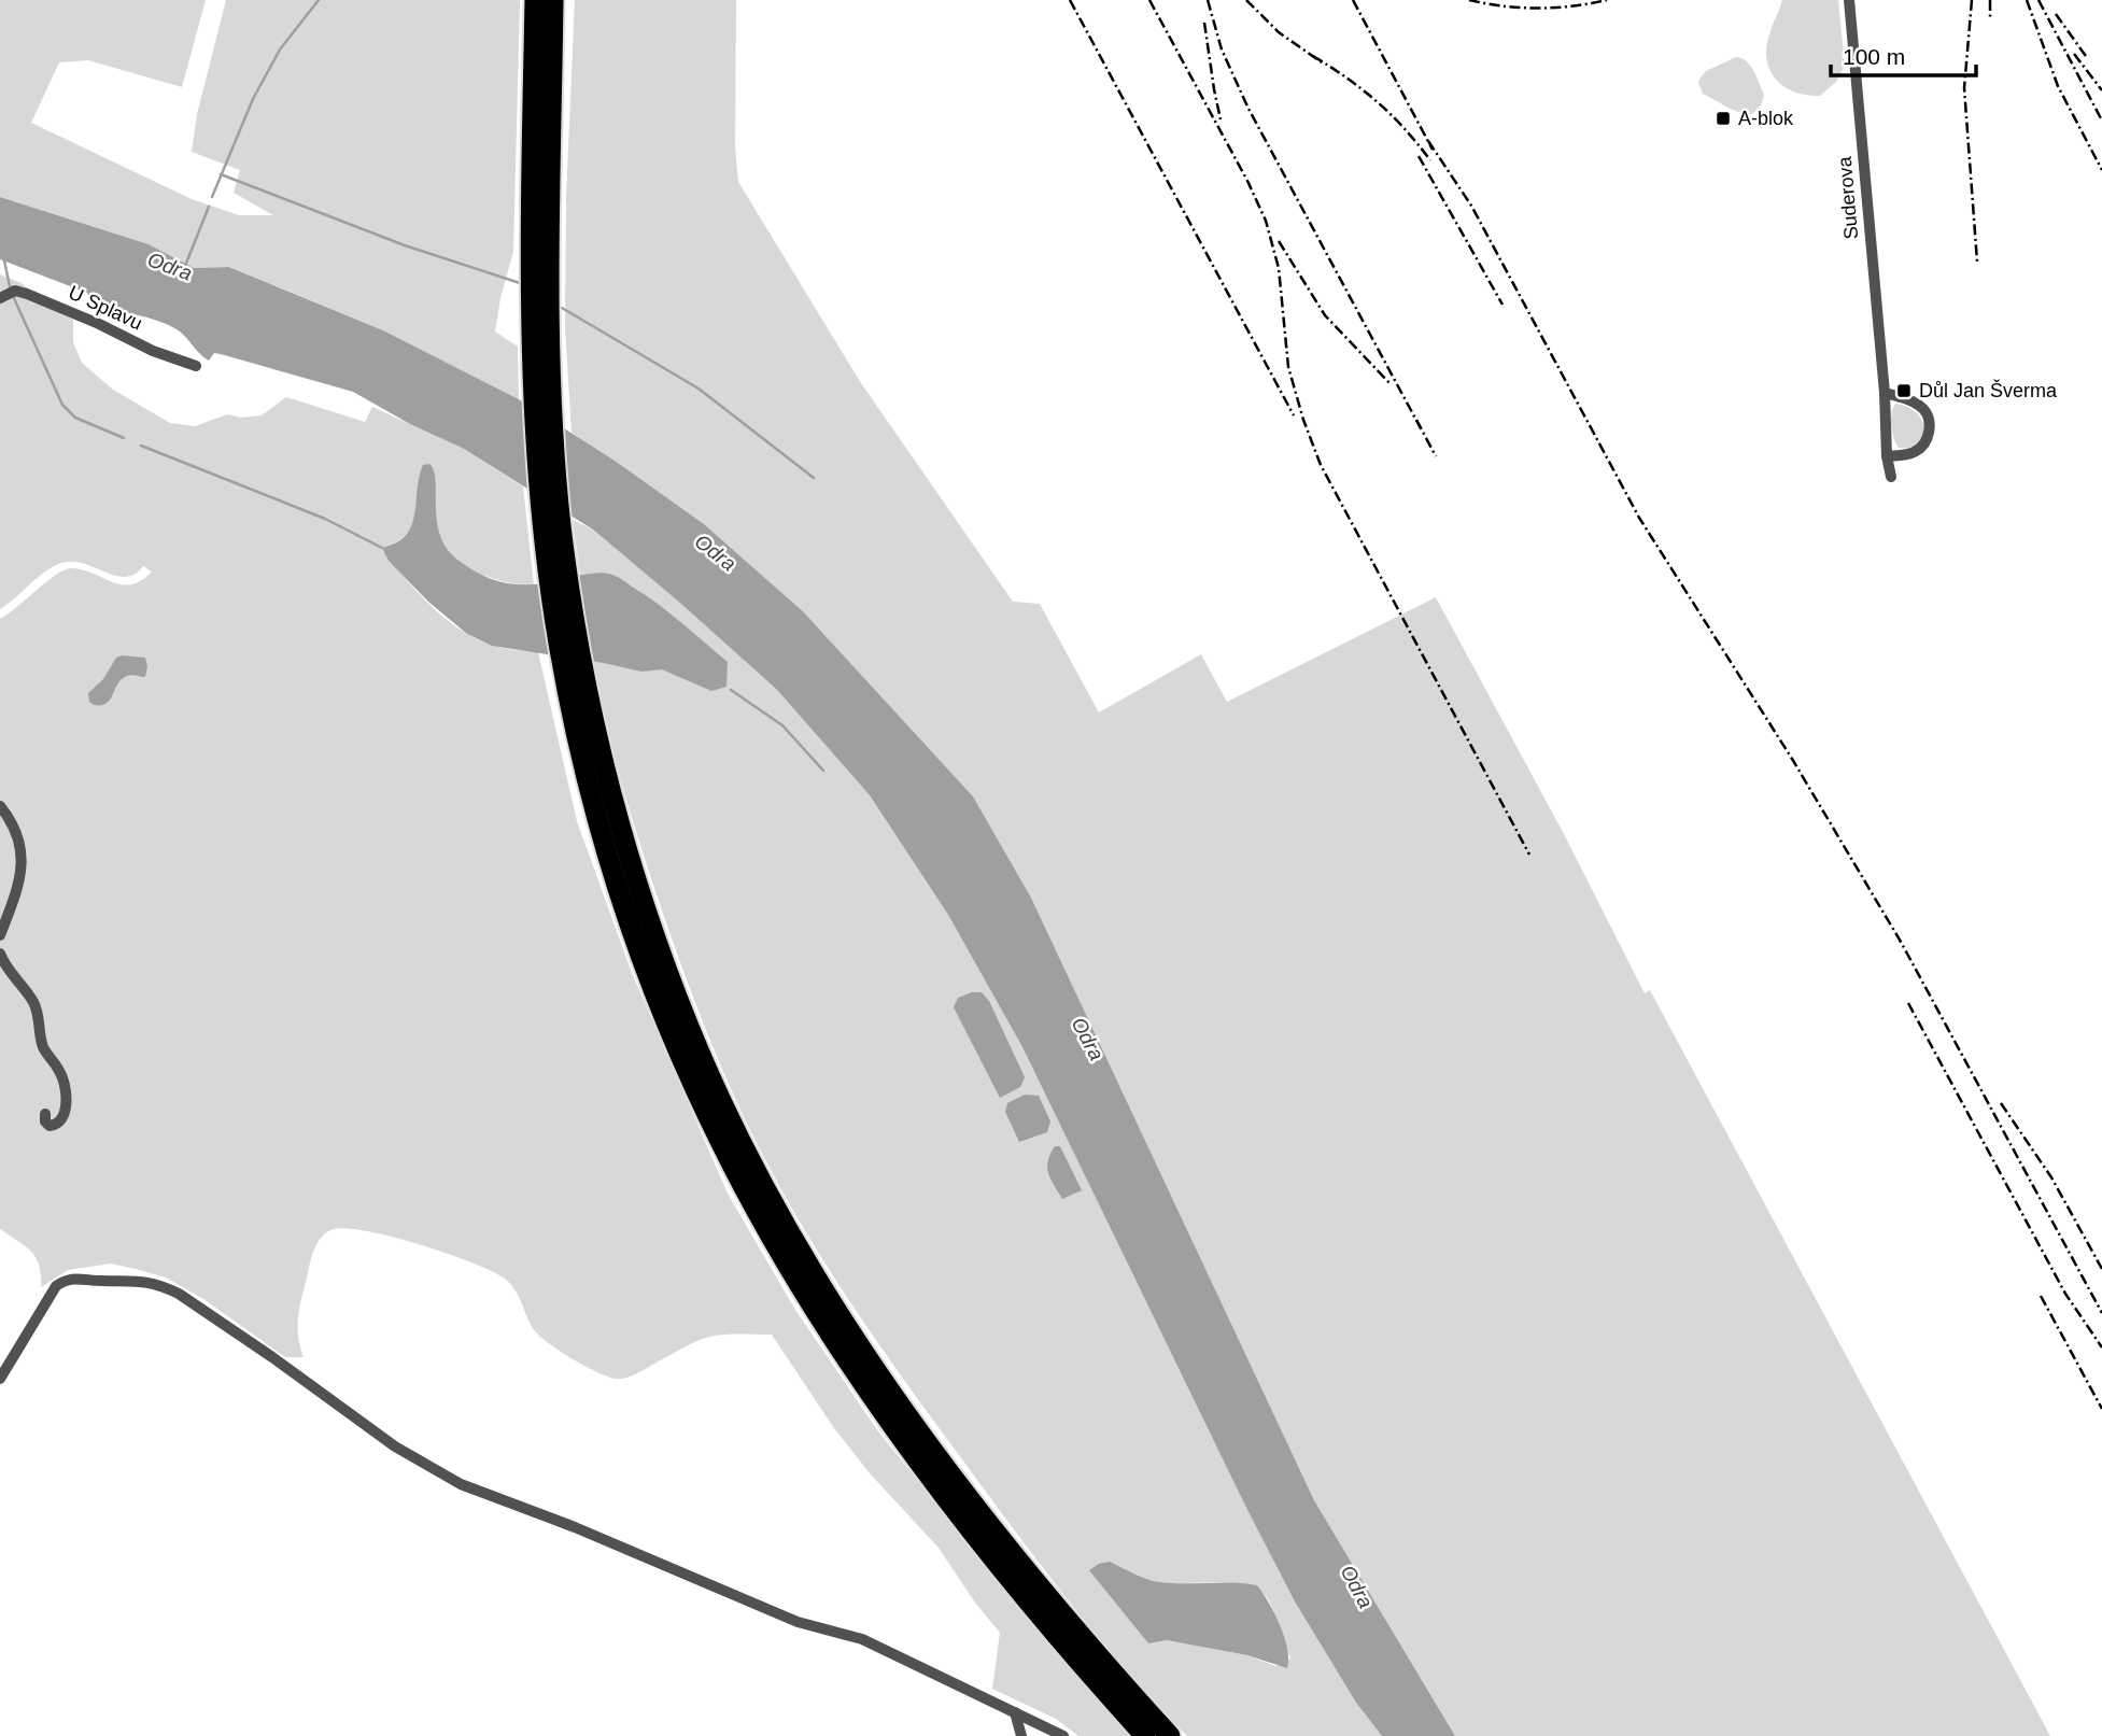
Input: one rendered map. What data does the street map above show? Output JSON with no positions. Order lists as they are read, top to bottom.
{
  "streets": {
    "street": ["Suderova", "U Splavu"]
  },
  "water": ["Odra"],
  "places": {
    "transit": ["A-blok", "Důl Jan Šverma"]
  },
  "scale_bar": "100 m"
}
